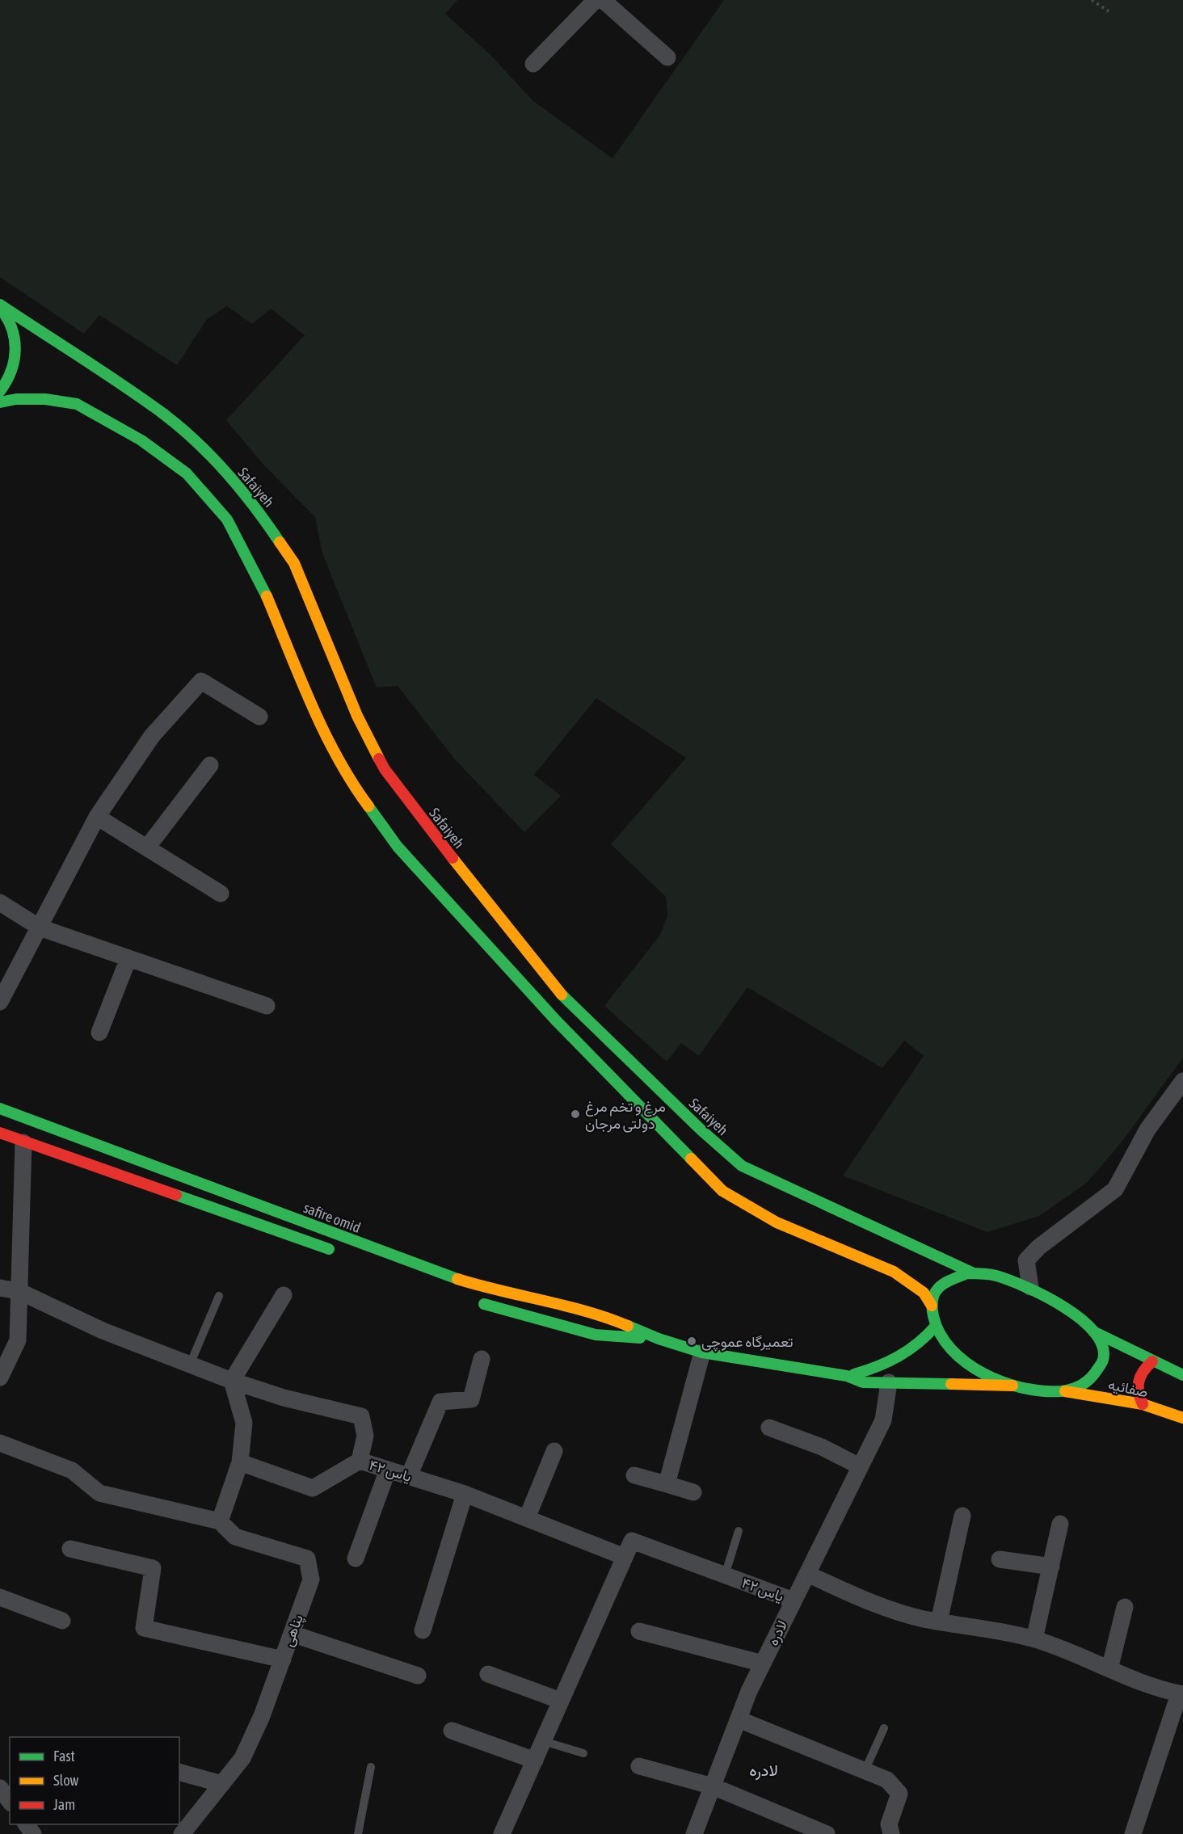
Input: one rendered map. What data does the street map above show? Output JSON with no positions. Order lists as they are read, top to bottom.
{
  "streets": {
    "main road": ["Safaiyeh", "safire omid", "صفائیه"],
    "street": ["یاس ۴۲", "پناهی", "لادره"]
  },
  "crossings": [
    ["safire omid", "لادره"],
    ["یاس ۴۲", "لادره"]
  ],
  "districts": ["لادره"],
  "places": ["مرغ و تخم مرغ دولتی مرجان", "تعمیرگاه عموچی"],
  "legend": ["Fast", "Slow", "Jam"]
}
